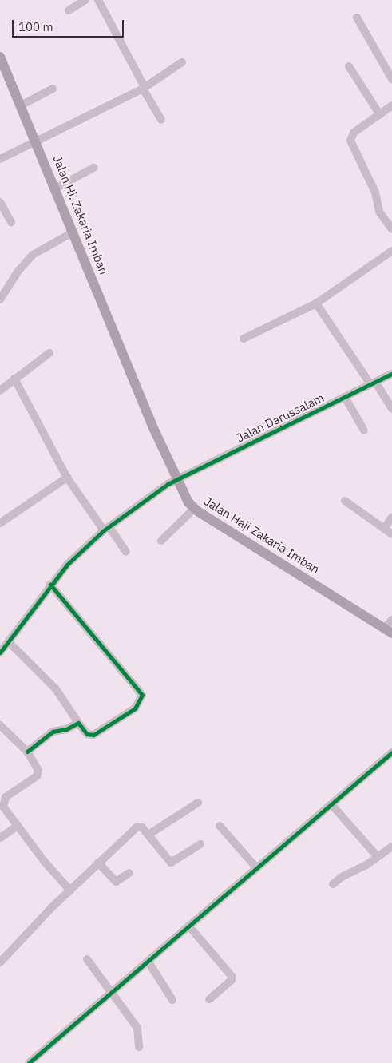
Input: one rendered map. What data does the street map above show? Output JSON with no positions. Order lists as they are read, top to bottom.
{
  "streets": {
    "main road": ["Jalan Hi. Zakaria Imban", "Jalan Haji Zakaria Imban"],
    "street": ["Jalan Darussalam"]
  },
  "crossings": [
    ["Jalan Hi. Zakaria Imban", "Jalan Haji Zakaria Imban"],
    ["Jalan Darussalam", "Jalan Haji Zakaria Imban"]
  ],
  "scale_bar": "100 m"
}
